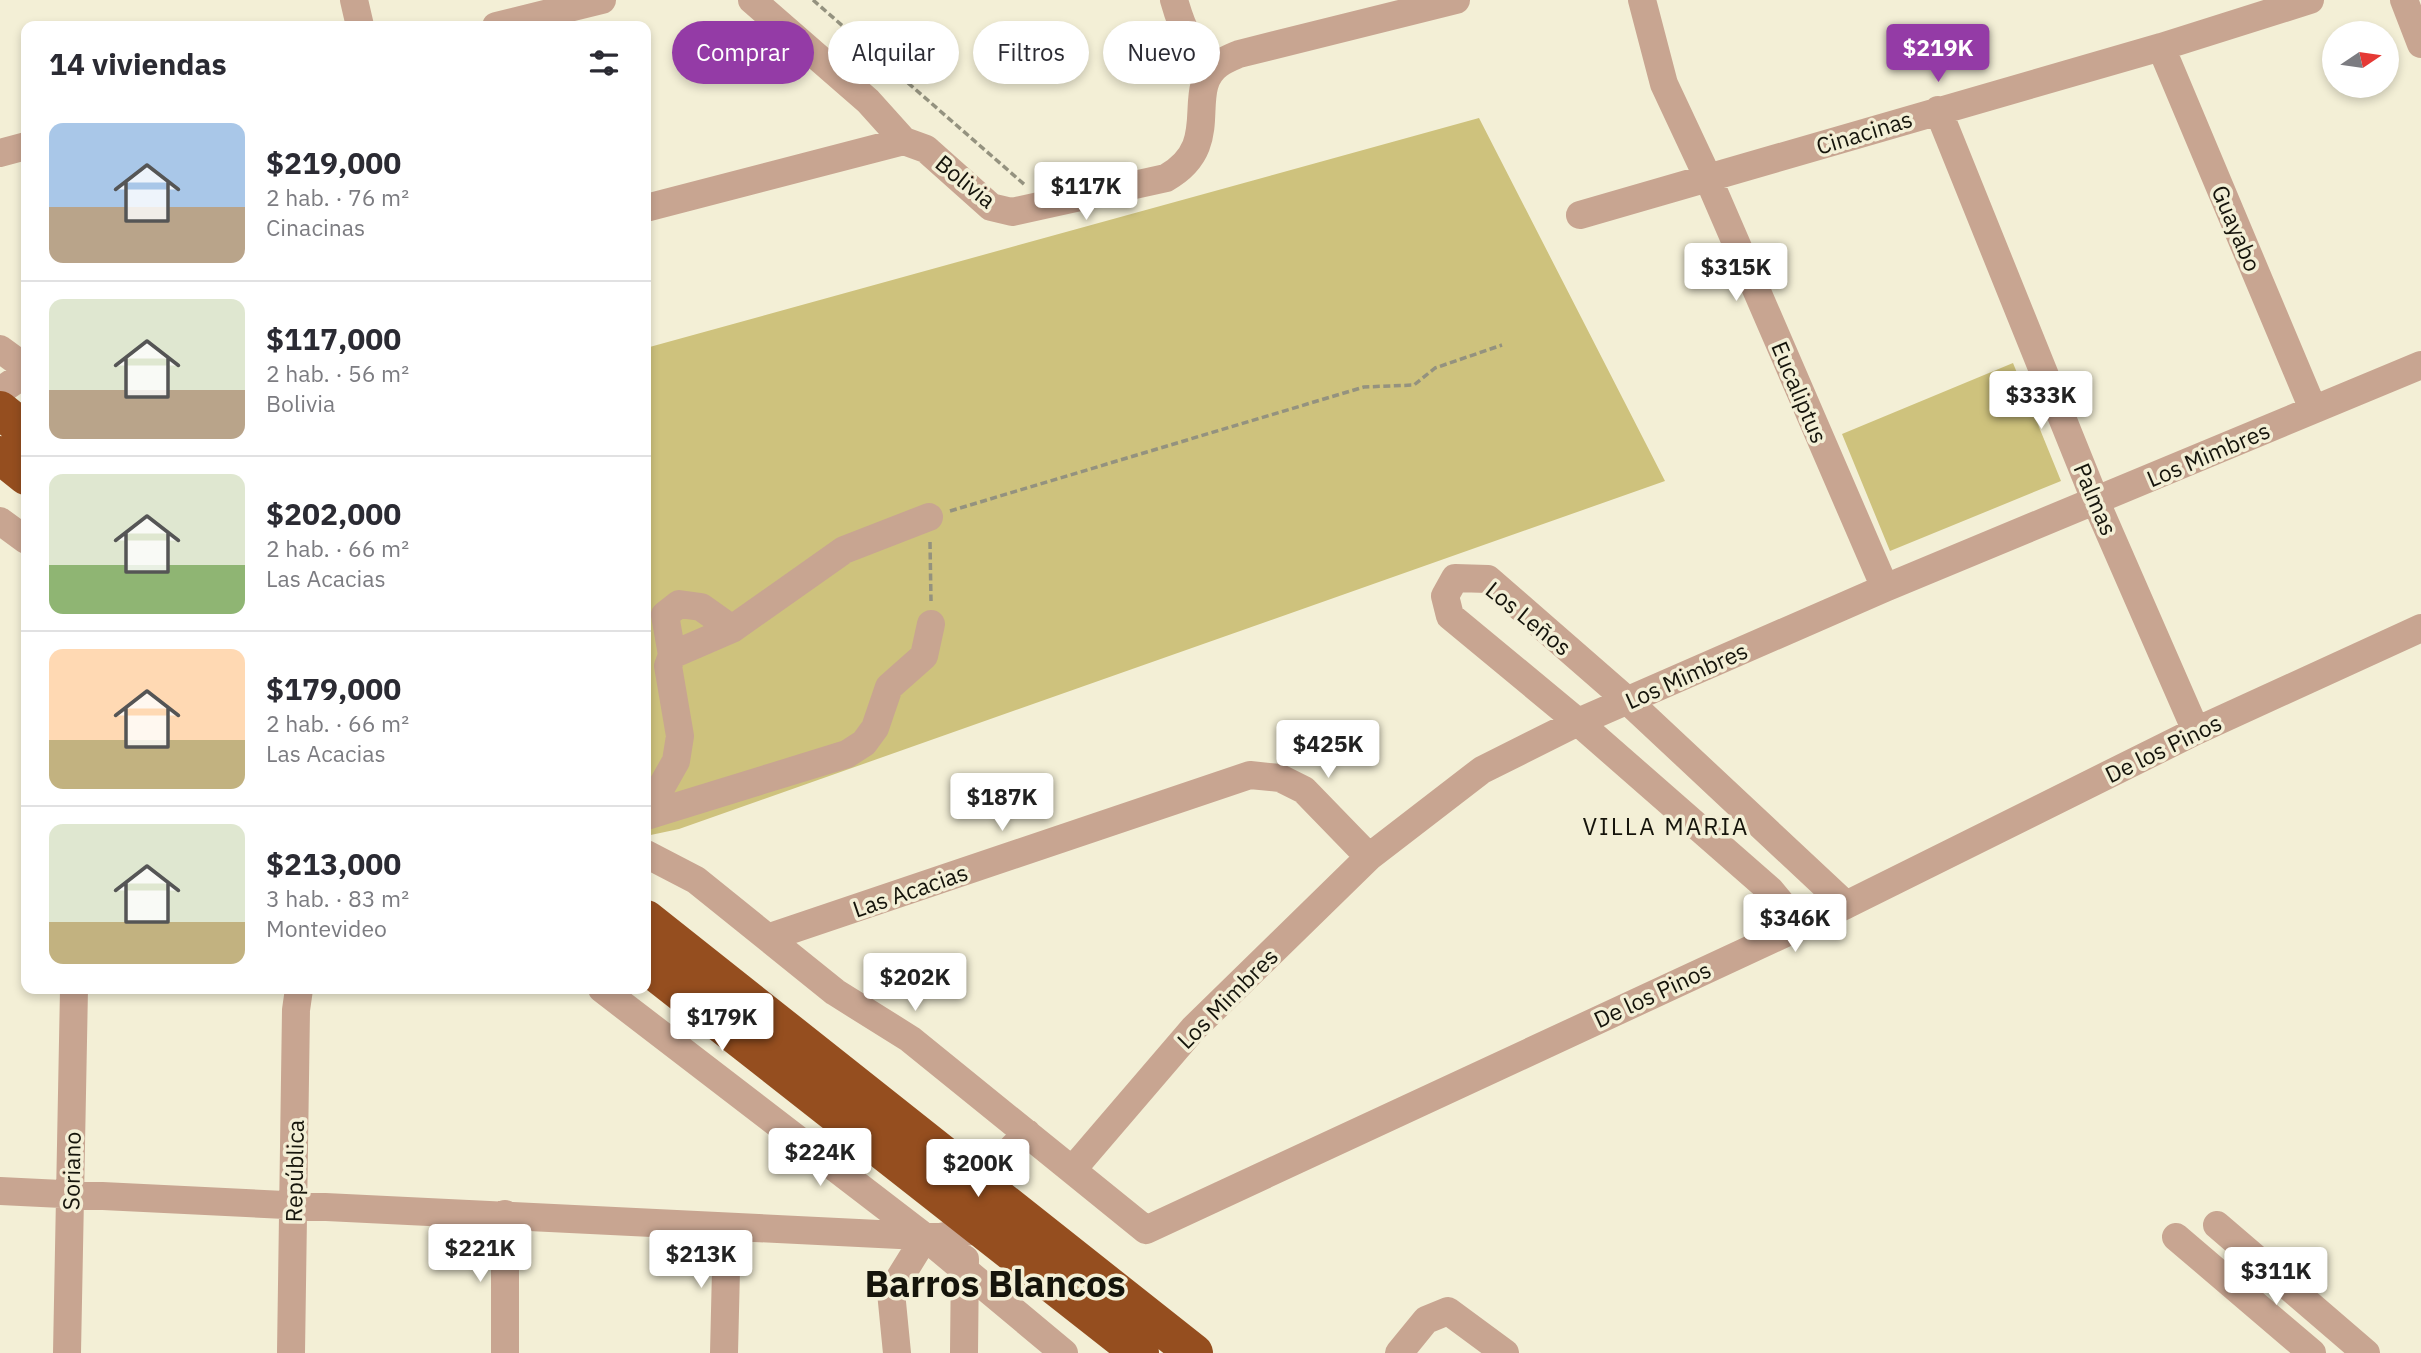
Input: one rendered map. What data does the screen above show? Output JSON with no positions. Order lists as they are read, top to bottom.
{
  "streets": {
    "street": [
      "Cinacinas",
      "Bolivia",
      "Guayabo",
      "Eucaliptus",
      "Los Mimbres",
      "Palmas",
      "Los Leños",
      "De los Pinos",
      "Las Acacias",
      "Soriano",
      "República"
    ]
  },
  "crossings": [
    ["Cinacinas", "Guayabo"],
    ["Cinacinas", "Eucaliptus"],
    ["Cinacinas", "Palmas"],
    ["Guayabo", "Los Mimbres"],
    ["Eucaliptus", "Los Mimbres"],
    ["Los Mimbres", "Palmas"],
    ["Los Mimbres", "Los Leños"],
    ["Los Mimbres", "De los Pinos"],
    ["Los Mimbres", "Las Acacias"],
    ["Palmas", "De los Pinos"],
    ["Los Leños", "De los Pinos"]
  ],
  "districts": ["VILLA MARIA", "Barros Blancos"],
  "north": "right",
  "page": {
    "chip": [
      "Comprar",
      "Alquilar",
      "Filtros",
      "Nuevo"
    ],
    "heading": "14 viviendas",
    "price": [
      "$219K",
      "$117K",
      "$315K",
      "$333K",
      "$425K",
      "$187K",
      "$346K",
      "$202K",
      "$179K",
      "$224K",
      "$200K",
      "$221K",
      "$213K",
      "$311K"
    ],
    "list": [
      {
        "name": "$219,000",
        "note": "2 hab. · 76 m² · Cinacinas"
      },
      {
        "name": "$117,000",
        "note": "2 hab. · 56 m² · Bolivia"
      },
      {
        "name": "$202,000",
        "note": "2 hab. · 66 m² · Las Acacias"
      },
      {
        "name": "$179,000",
        "note": "2 hab. · 66 m² · Las Acacias"
      },
      {
        "name": "$213,000",
        "note": "3 hab. · 83 m² · Montevideo"
      }
    ]
  }
}
